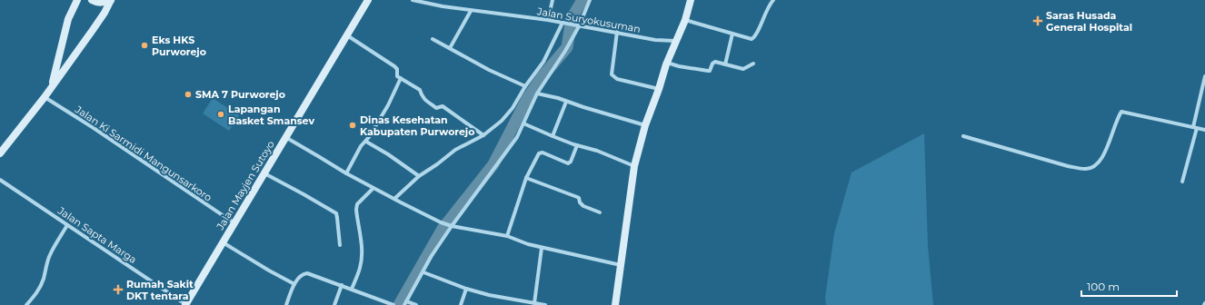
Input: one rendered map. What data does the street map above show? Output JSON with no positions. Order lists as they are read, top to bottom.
{
  "streets": {
    "main road": ["Jalan Mayjen Sutoyo"],
    "street": ["Jalan Suryokusuman", "Jalan Ki Sarmidi Mangunsarkoro", "Jalan Sapta Marga"]
  },
  "crossings": [
    ["Jalan Ki Sarmidi Mangunsarkoro", "Jalan Mayjen Sutoyo"],
    ["Jalan Mayjen Sutoyo", "Jalan Sapta Marga"]
  ],
  "places": {
    "health": ["Saras Husada General Hospital", "Rumah Sakit DKT tentara"],
    "other": [
      "Eks HKS Purworejo",
      "SMA 7 Purworejo",
      "Lapangan Basket Smansev",
      "Dinas Kesehatan Kabupaten Purworejo"
    ]
  },
  "scale_bar": "100 m"
}
